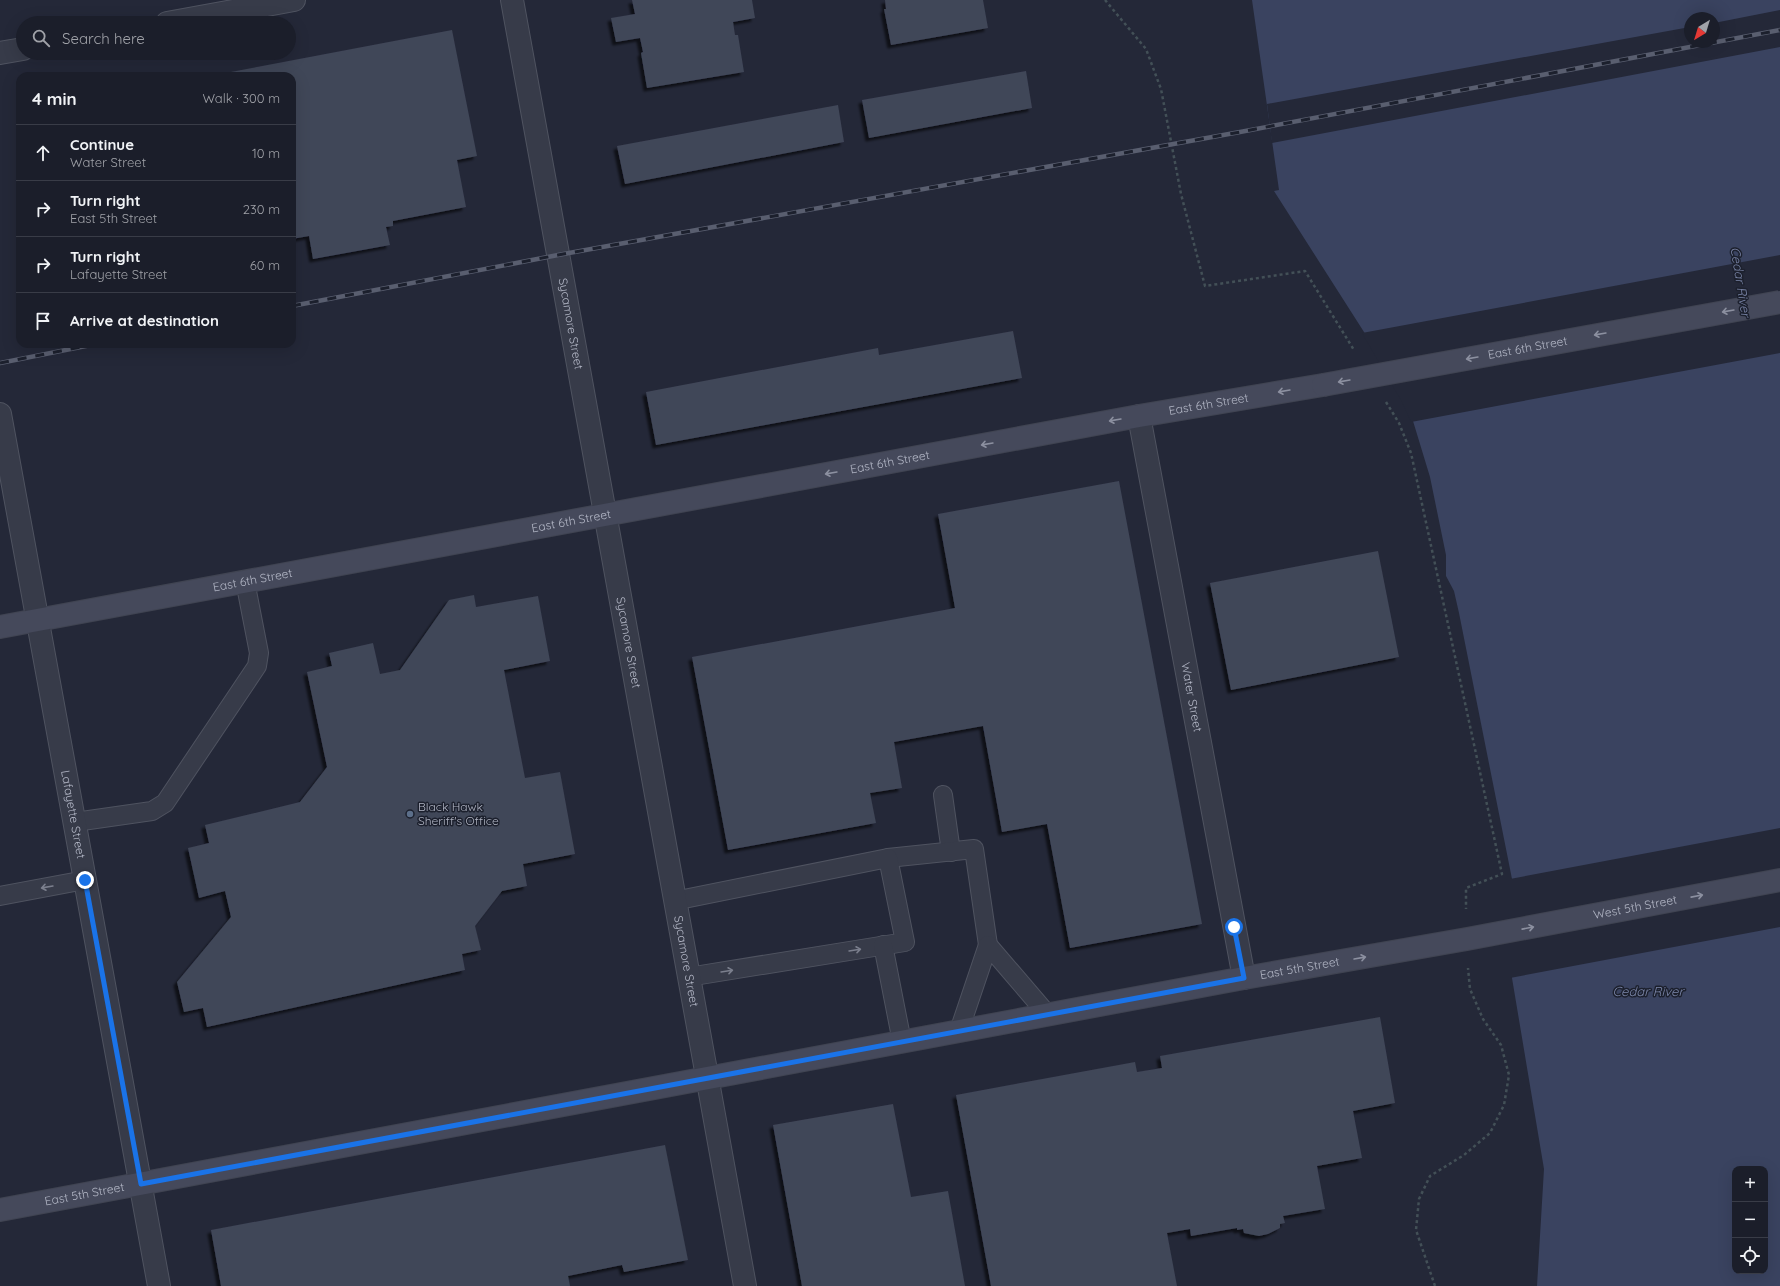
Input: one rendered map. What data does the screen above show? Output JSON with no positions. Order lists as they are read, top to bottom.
{
  "streets": {
    "main road": ["East 6th Street", "West 5th Street", "East 5th Street"],
    "street": ["Sycamore Street", "Water Street", "Lafayette Street"]
  },
  "crossings": [
    ["Sycamore Street", "East 6th Street"],
    ["Sycamore Street", "East 5th Street"],
    ["East 6th Street", "Water Street"],
    ["East 6th Street", "Lafayette Street"],
    ["Water Street", "East 5th Street"],
    ["Lafayette Street", "East 5th Street"],
    ["West 5th Street", "East 5th Street"]
  ],
  "one_way": ["East 6th Street", "West 5th Street"],
  "water": ["Cedar River"],
  "places": ["Black Hawk Sheriff's Office"],
  "north": "bottom left",
  "page": {
    "search": "Search here",
    "heading": ["4 min", "Walk · 300 m"],
    "list": [
      ["Continue", "Water Street", "10 m"],
      ["Turn right", "East 5th Street", "230 m"],
      ["Turn right", "Lafayette Street", "60 m"],
      "Arrive at destination"
    ],
    "map_buttons": ["+", "−"]
  }
}
